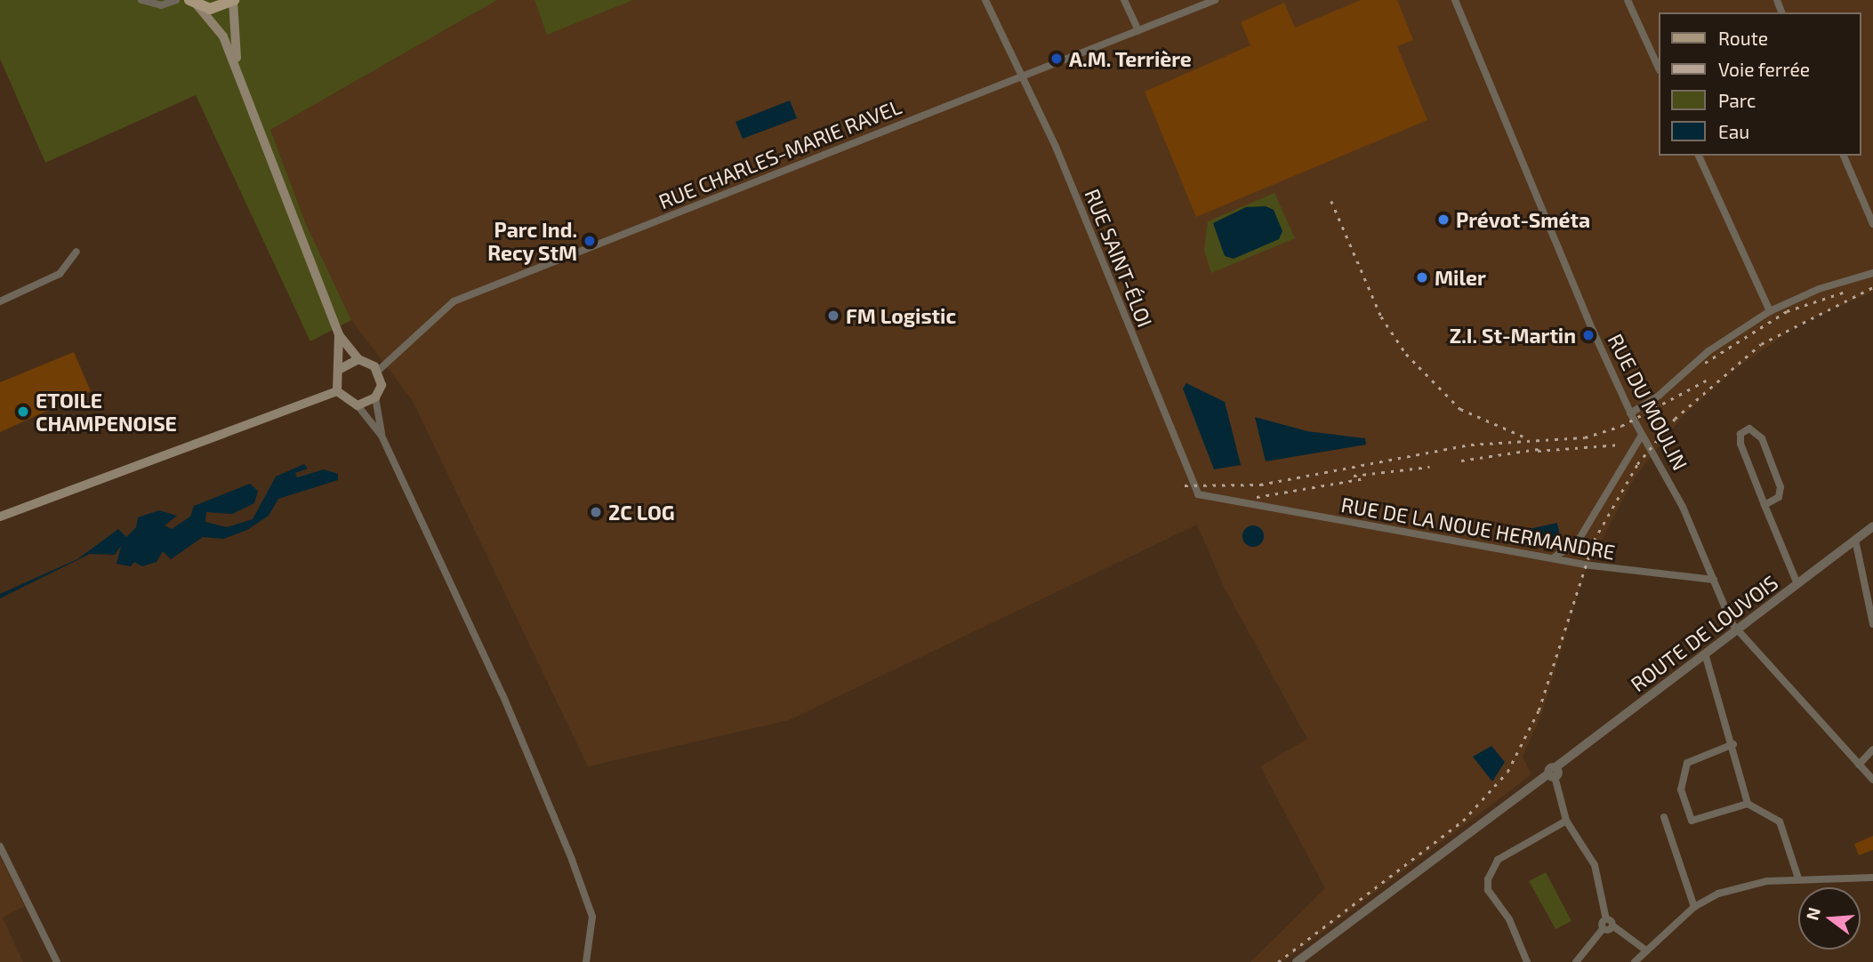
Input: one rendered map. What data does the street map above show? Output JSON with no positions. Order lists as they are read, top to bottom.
{
  "streets": {
    "street": [
      "RUE CHARLES-MARIE RAVEL",
      "RUE SAINT-ÉLOI",
      "RUE DU MOULIN",
      "RUE DE LA NOUE HERMANDRE",
      "ROUTE DE LOUVOIS"
    ]
  },
  "crossings": [
    ["RUE CHARLES-MARIE RAVEL", "RUE SAINT-ÉLOI"],
    ["RUE SAINT-ÉLOI", "RUE DE LA NOUE HERMANDRE"],
    ["RUE DU MOULIN", "RUE DE LA NOUE HERMANDRE"],
    ["RUE DU MOULIN", "ROUTE DE LOUVOIS"]
  ],
  "places": [
    "A.M. Terrière",
    "Prévot-Sméta",
    "Parc Ind. Recy StM",
    "Miler",
    "FM Logistic",
    "Z.I. St-Martin",
    "ETOILE CHAMPENOISE",
    "2C LOG"
  ],
  "legend": [
    "Route",
    "Voie ferrée",
    "Parc",
    "Eau"
  ],
  "north": "left"
}
